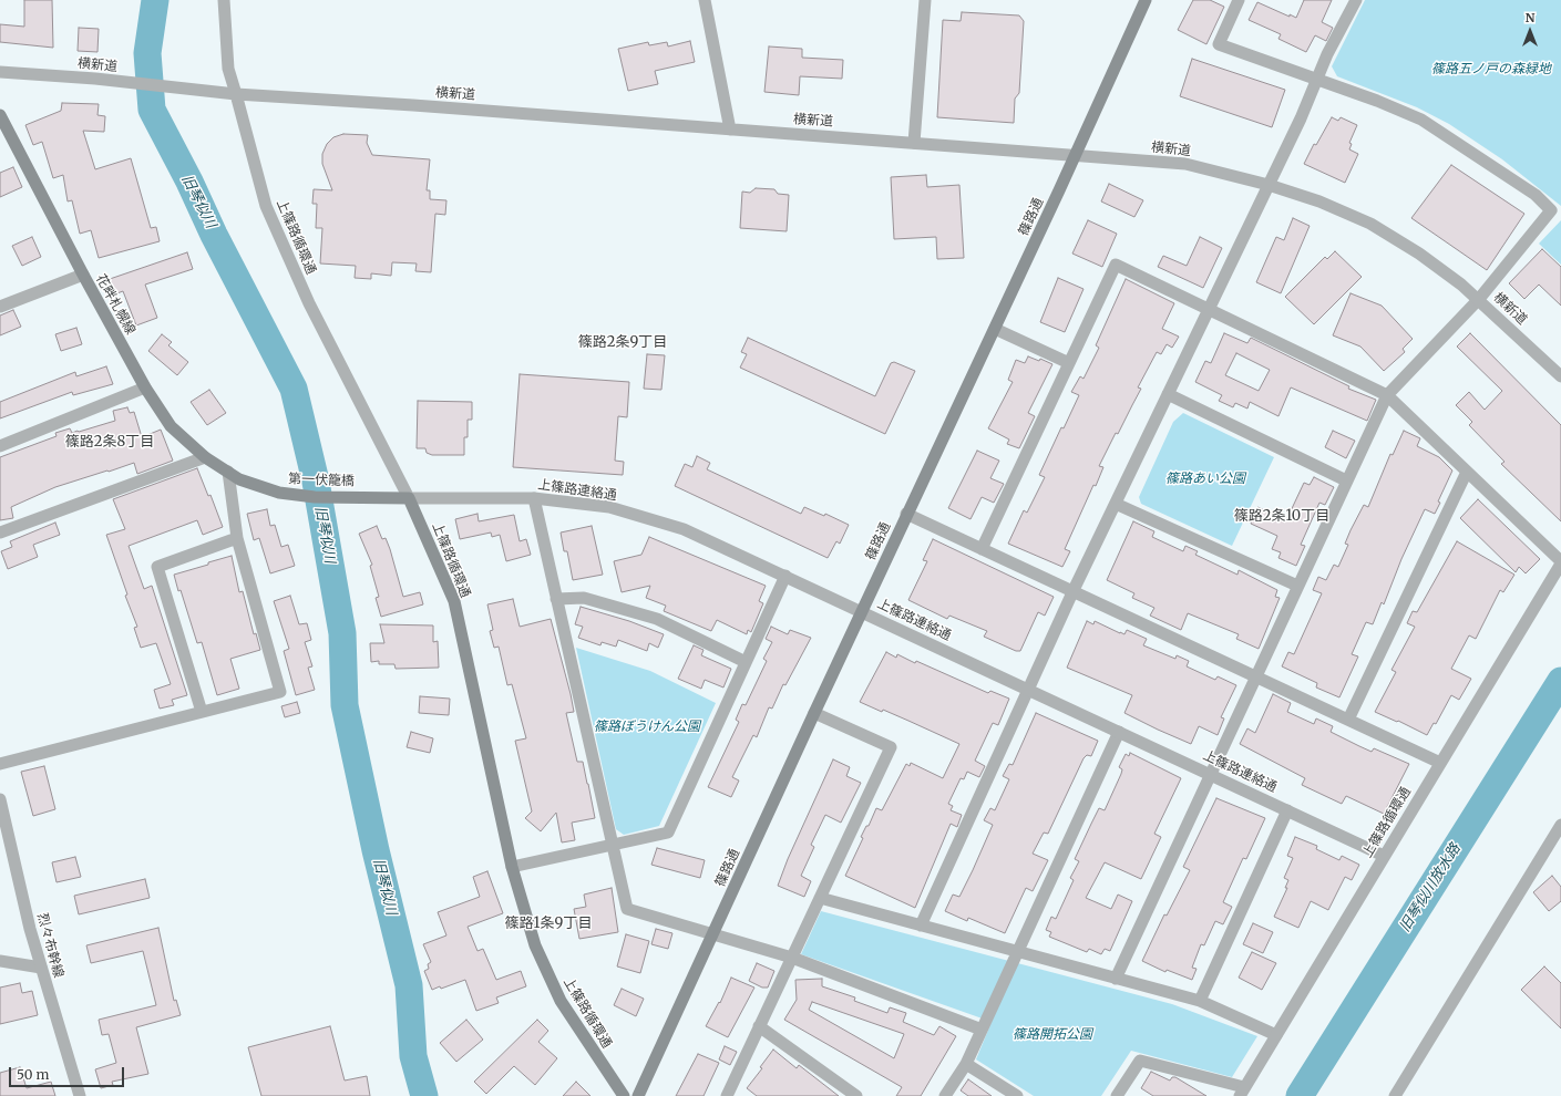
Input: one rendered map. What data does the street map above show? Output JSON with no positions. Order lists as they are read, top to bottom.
{
  "streets": {
    "main road": [
      "篠路通",
      "上篠路循環通",
      "花畔札幌線",
      "第一伏籠橋"
    ],
    "street": ["横新道", "上篠路連絡通", "烈々布幹線"]
  },
  "crossings": [
    ["横新道", "篠路通"],
    ["横新道", "上篠路循環通"],
    ["篠路通", "上篠路連絡通"],
    ["上篠路循環通", "第一伏籠橋"],
    ["上篠路循環通", "上篠路連絡通"],
    ["花畔札幌線", "第一伏籠橋"],
    ["第一伏籠橋", "上篠路連絡通"]
  ],
  "districts": [
    "篠路2条9丁目",
    "篠路2条8丁目",
    "篠路2条10丁目",
    "篠路1条9丁目"
  ],
  "water": ["旧琴似川", "旧琴似川放水路"],
  "parks": [
    "篠路五ノ戸の森緑地",
    "篠路あい公園",
    "篠路ぼうけん公園",
    "篠路開拓公園"
  ],
  "scale_bar": "50 m",
  "north": "top"
}
